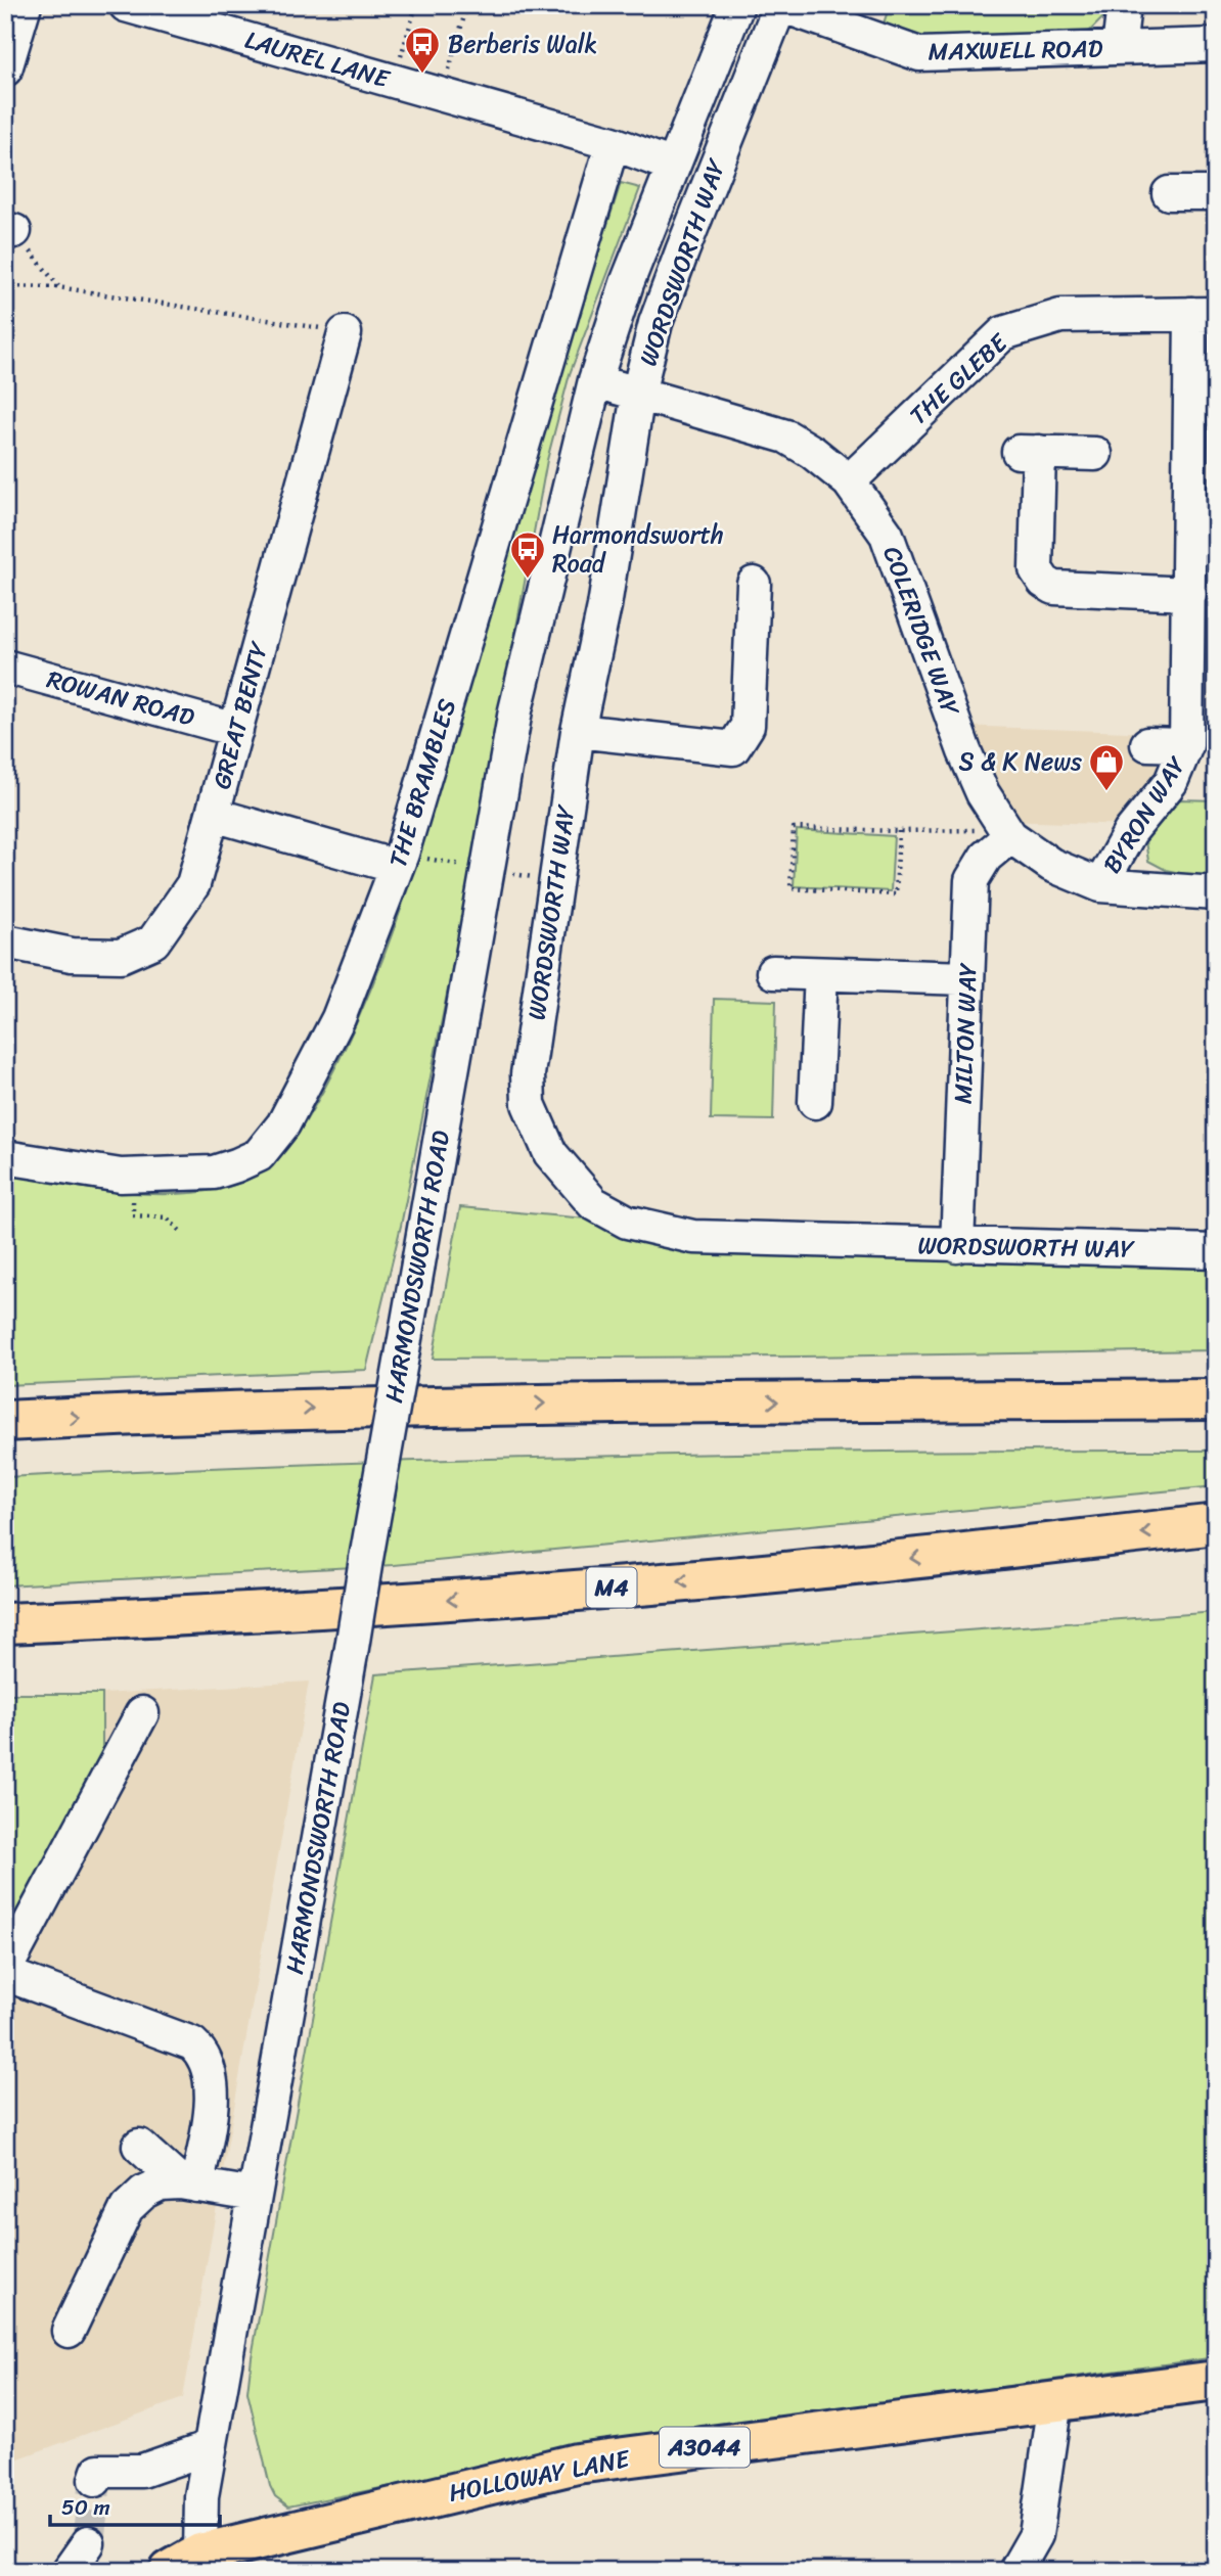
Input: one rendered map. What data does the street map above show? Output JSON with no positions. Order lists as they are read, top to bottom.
{
  "streets": {
    "main road": ["M4", "A3044", "HOLLOWAY LANE"],
    "street": [
      "MAXWELL ROAD",
      "LAUREL LANE",
      "WORDSWORTH WAY",
      "THE GLEBE",
      "COLERIDGE WAY",
      "ROWAN ROAD",
      "GREAT BENTY",
      "THE BRAMBLES",
      "BYRON WAY",
      "MILTON WAY",
      "HARMONDSWORTH ROAD"
    ]
  },
  "crossings": [
    ["MAXWELL ROAD", "WORDSWORTH WAY"],
    ["LAUREL LANE", "THE BRAMBLES"],
    ["LAUREL LANE", "HARMONDSWORTH ROAD"],
    ["WORDSWORTH WAY", "COLERIDGE WAY"],
    ["WORDSWORTH WAY", "MILTON WAY"],
    ["THE GLEBE", "COLERIDGE WAY"],
    ["THE GLEBE", "BYRON WAY"],
    ["COLERIDGE WAY", "BYRON WAY"],
    ["COLERIDGE WAY", "MILTON WAY"],
    ["COLERIDGE WAY", "HARMONDSWORTH ROAD"],
    ["ROWAN ROAD", "GREAT BENTY"],
    ["HARMONDSWORTH ROAD", "HOLLOWAY LANE"]
  ],
  "places": {
    "bus stop": ["Berberis Walk", "Harmondsworth Road"],
    "shop": ["S & K News"]
  },
  "scale_bar": "50 m"
}
